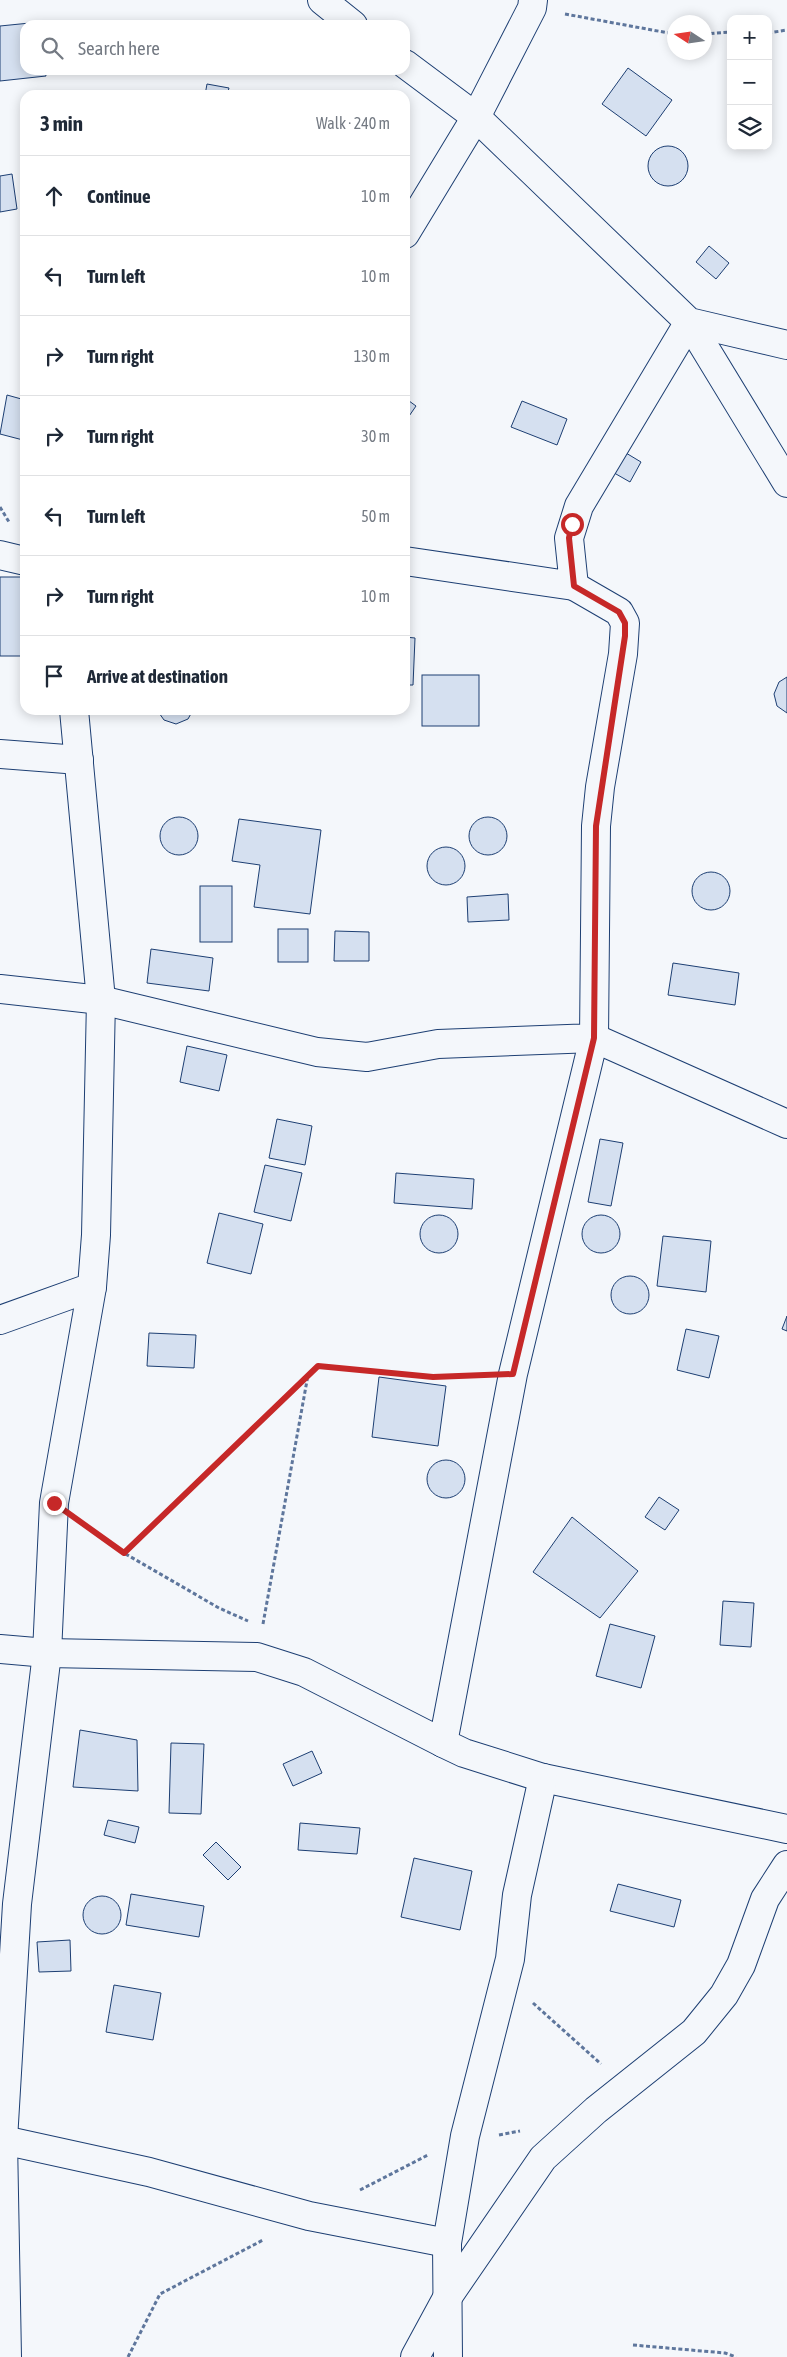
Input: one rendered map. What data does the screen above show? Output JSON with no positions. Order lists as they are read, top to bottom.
{
  "north": "left",
  "page": {
    "map_buttons": ["+", "−"],
    "search": "Search here",
    "heading": ["3 min", "Walk · 240 m"],
    "list": [
      ["Continue", "10 m"],
      ["Turn left", "10 m"],
      ["Turn right", "130 m"],
      ["Turn right", "30 m"],
      ["Turn left", "50 m"],
      ["Turn right", "10 m"],
      "Arrive at destination"
    ]
  }
}
